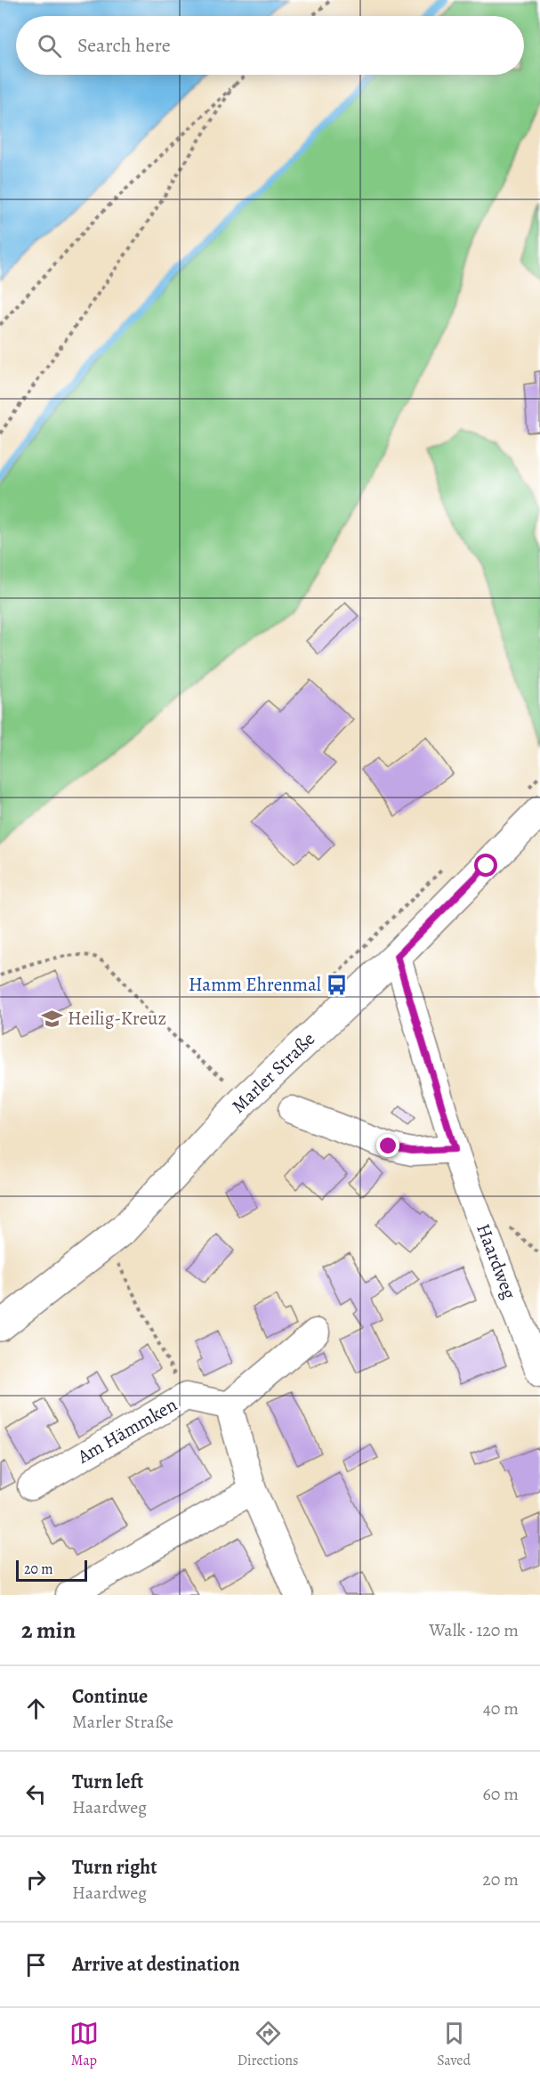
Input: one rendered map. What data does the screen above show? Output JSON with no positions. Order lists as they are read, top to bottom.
{
  "streets": {
    "main road": ["Marler Straße"],
    "street": ["Haardweg", "Am Hämmken"]
  },
  "crossings": [
    ["Marler Straße", "Haardweg"]
  ],
  "places": {
    "bus stop": ["Hamm Ehrenmal"],
    "school or university": ["Heilig-Kreuz"]
  },
  "scale_bar": "20 m",
  "page": {
    "search": "Search here",
    "scale": "20 m",
    "heading": ["2 min", "Walk · 120 m"],
    "list": [
      ["Continue", "Marler Straße", "40 m"],
      ["Turn left", "Haardweg", "60 m"],
      ["Turn right", "Haardweg", "20 m"],
      "Arrive at destination"
    ],
    "nav": ["Map", "Directions", "Saved"]
  }
}
